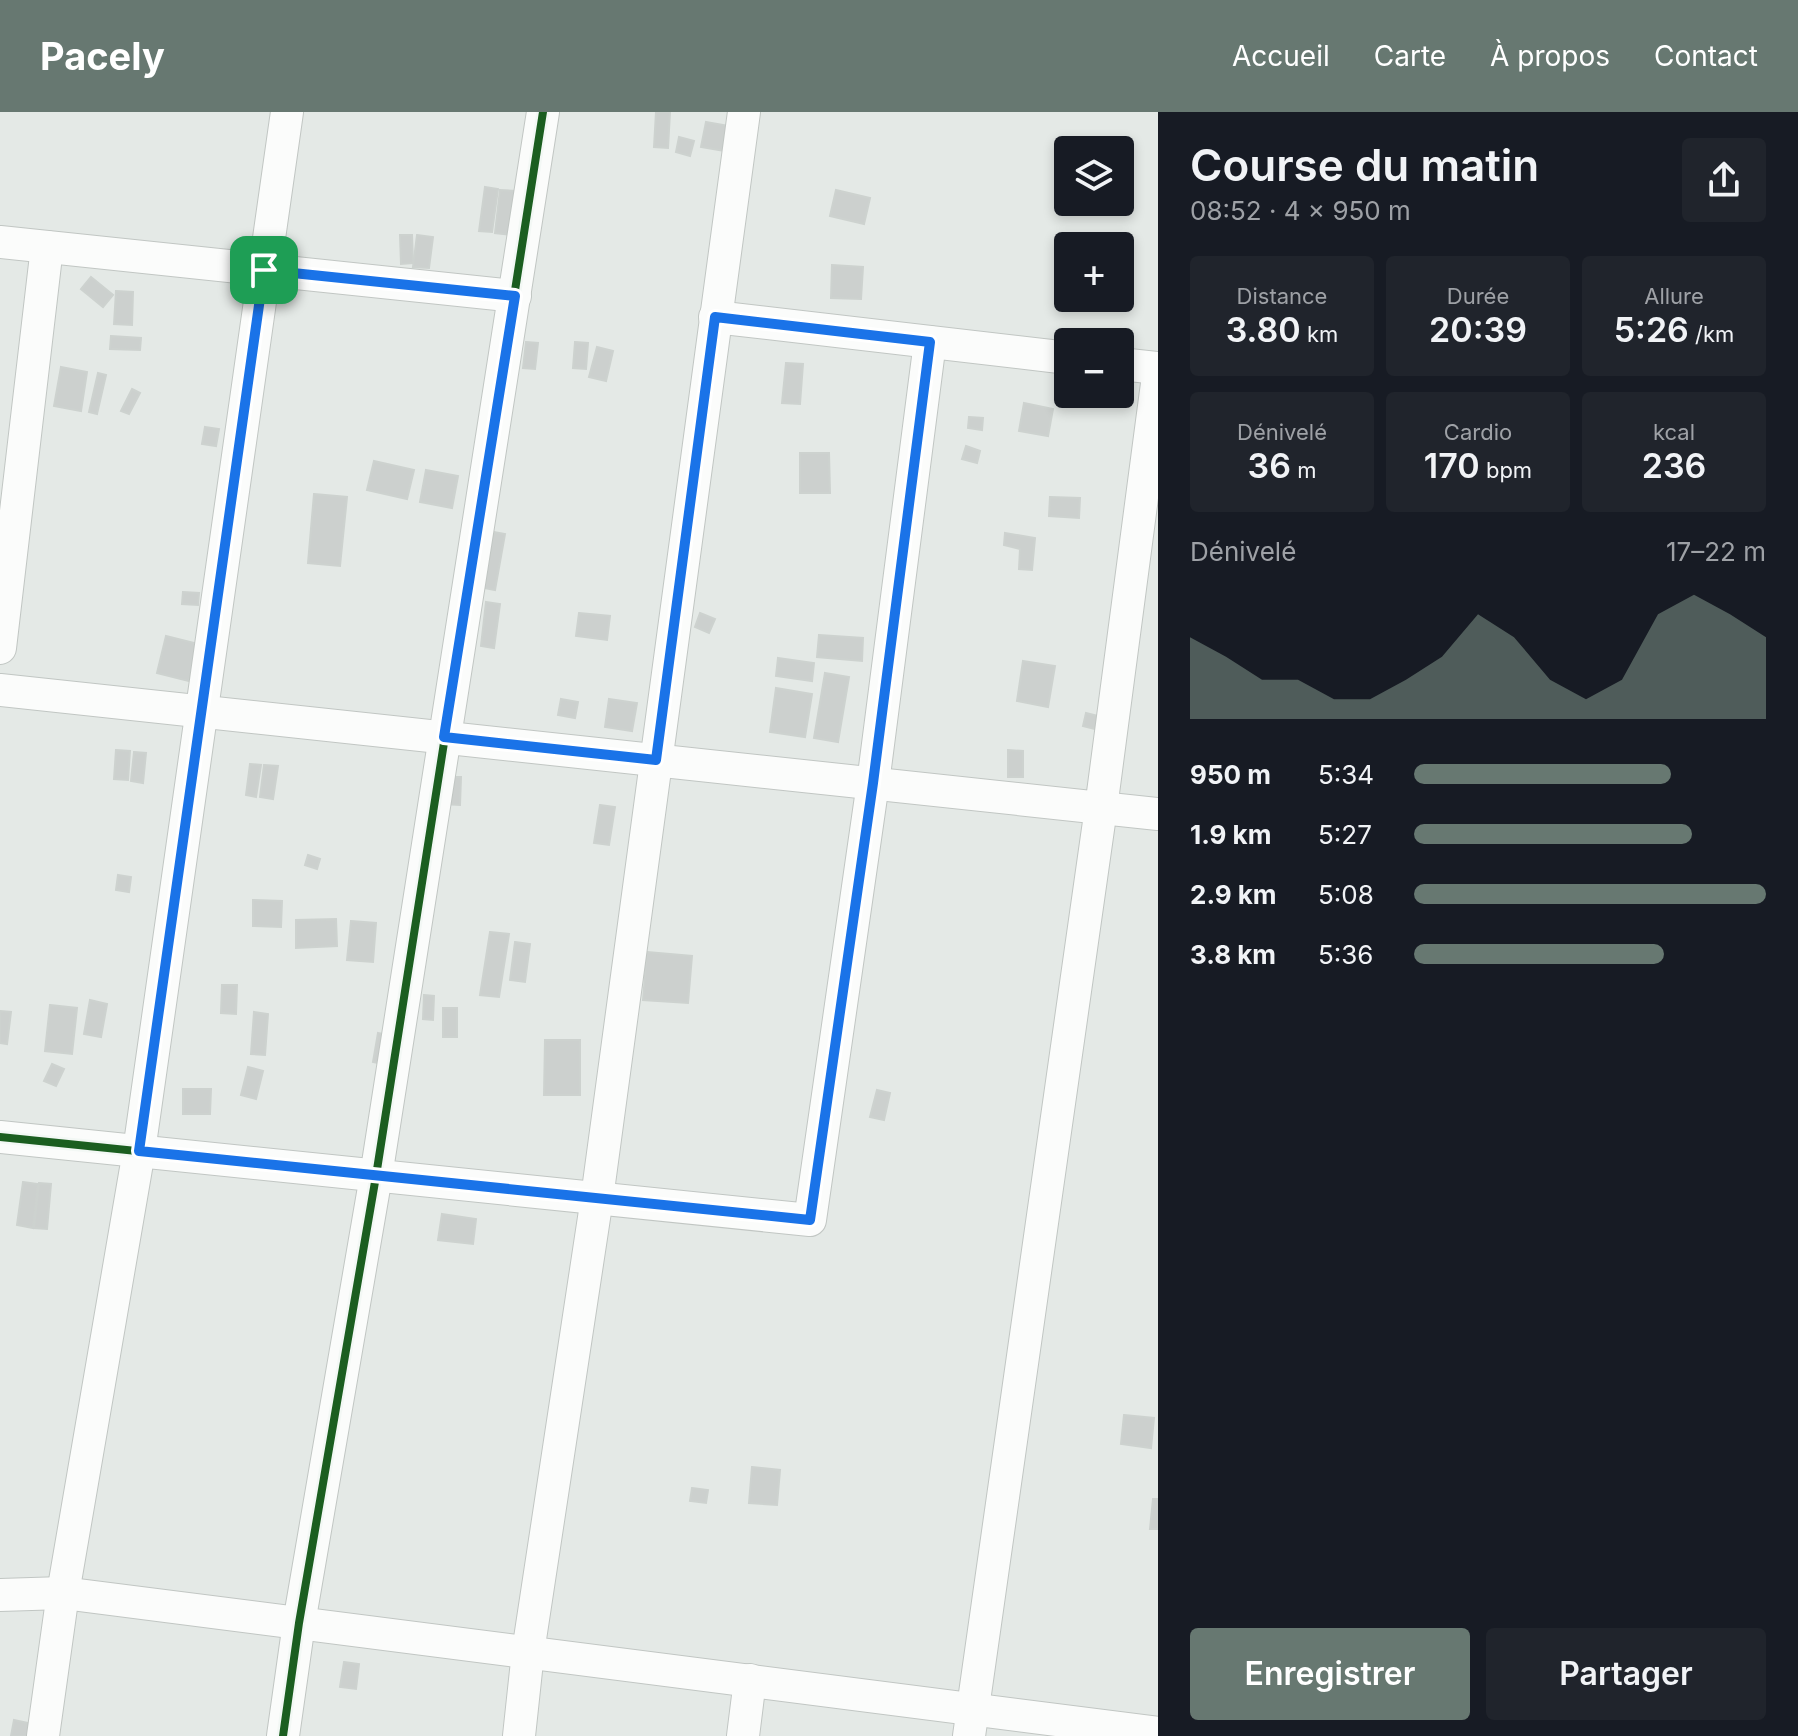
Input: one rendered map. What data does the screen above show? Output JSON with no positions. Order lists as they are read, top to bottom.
{
  "page": {
    "header": "Pacely",
    "nav": [
      "Accueil",
      "Carte",
      "À propos",
      "Contact"
    ],
    "heading": ["Course du matin", "08:52 · 4 × 950 m"],
    "map_buttons": ["+", "−"],
    "stats": [
      ["Distance", "3.80 km"],
      ["Durée", "20:39"],
      ["Allure", "5:26 /km"],
      ["Dénivelé", "36 m"],
      ["Cardio", "170 bpm"],
      ["kcal", "236"]
    ],
    "chart": ["Dénivelé", "17–22 m"],
    "list": [
      {
        "name": "950 m",
        "note": "5:34"
      },
      {
        "name": "1.9 km",
        "note": "5:27"
      },
      {
        "name": "2.9 km",
        "note": "5:08"
      },
      {
        "name": "3.8 km",
        "note": "5:36"
      }
    ],
    "buttons": ["Enregistrer", "Partager"]
  }
}
